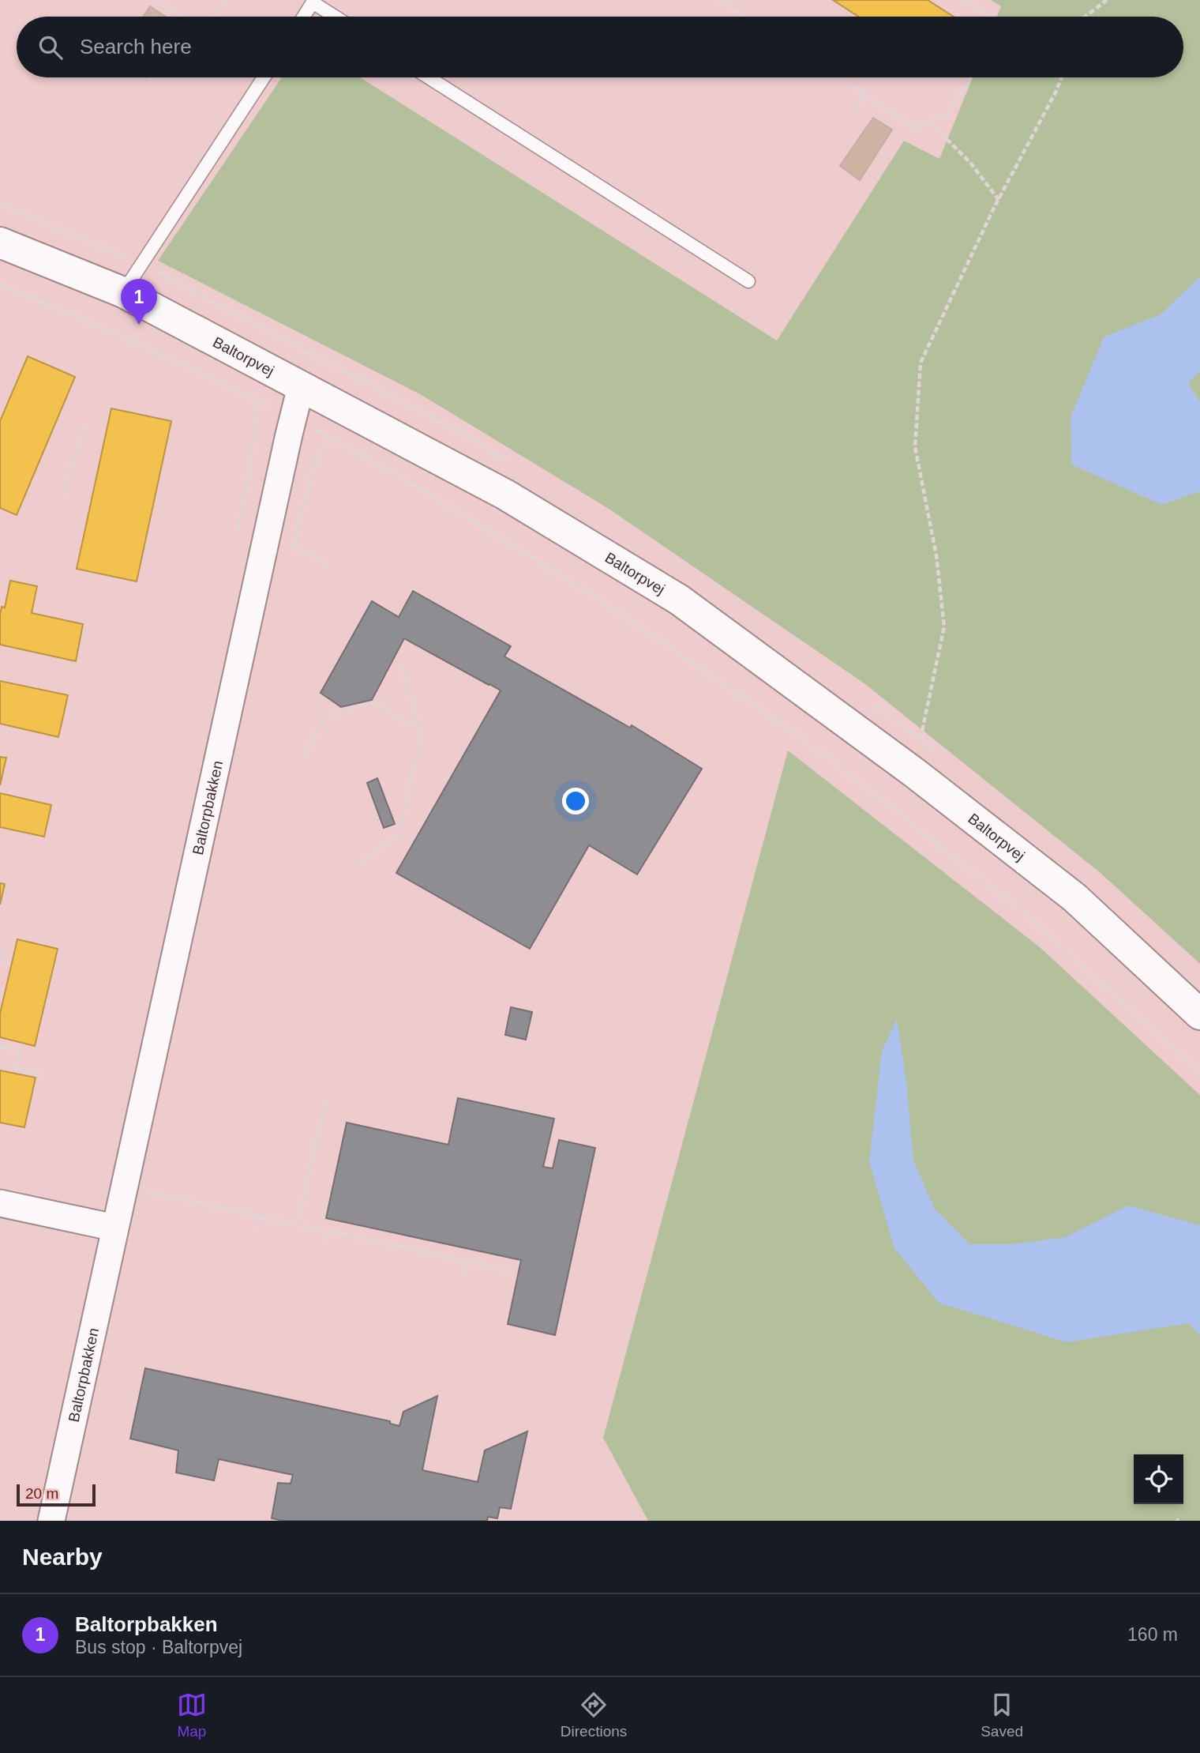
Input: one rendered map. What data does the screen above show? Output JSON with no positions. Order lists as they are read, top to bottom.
{
  "streets": {
    "street": ["Baltorpvej", "Baltorpbakken"]
  },
  "crossings": [
    ["Baltorpvej", "Baltorpbakken"]
  ],
  "scale_bar": "20 m",
  "page": {
    "search": "Search here",
    "pins": "1",
    "scale": "20 m",
    "heading": "Nearby",
    "list": [
      {
        "mark": "1",
        "name": "Baltorpbakken",
        "note": "Bus stop · Baltorpvej",
        "value": "160 m"
      }
    ],
    "nav": ["Map", "Directions", "Saved"]
  }
}
